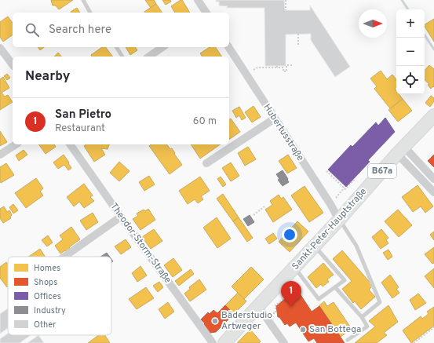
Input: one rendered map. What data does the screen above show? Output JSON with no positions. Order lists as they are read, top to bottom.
{
  "streets": {
    "main road": ["B67a", "Sankt-Peter-Hauptstraße"],
    "street": ["Hubertusstraße", "Theodor-Storm-Straße"]
  },
  "crossings": [
    ["Hubertusstraße", "Sankt-Peter-Hauptstraße"]
  ],
  "places": ["Bäderstudio Artweger", "San Bottega"],
  "legend": [
    "Homes",
    "Shops",
    "Offices",
    "Industry",
    "Other"
  ],
  "north": "right",
  "page": {
    "map_buttons": ["+", "−"],
    "search": "Search here",
    "heading": "Nearby",
    "list": [
      {
        "mark": "1",
        "name": "San Pietro",
        "note": "Restaurant",
        "value": "60 m"
      }
    ],
    "pins": "1"
  }
}
